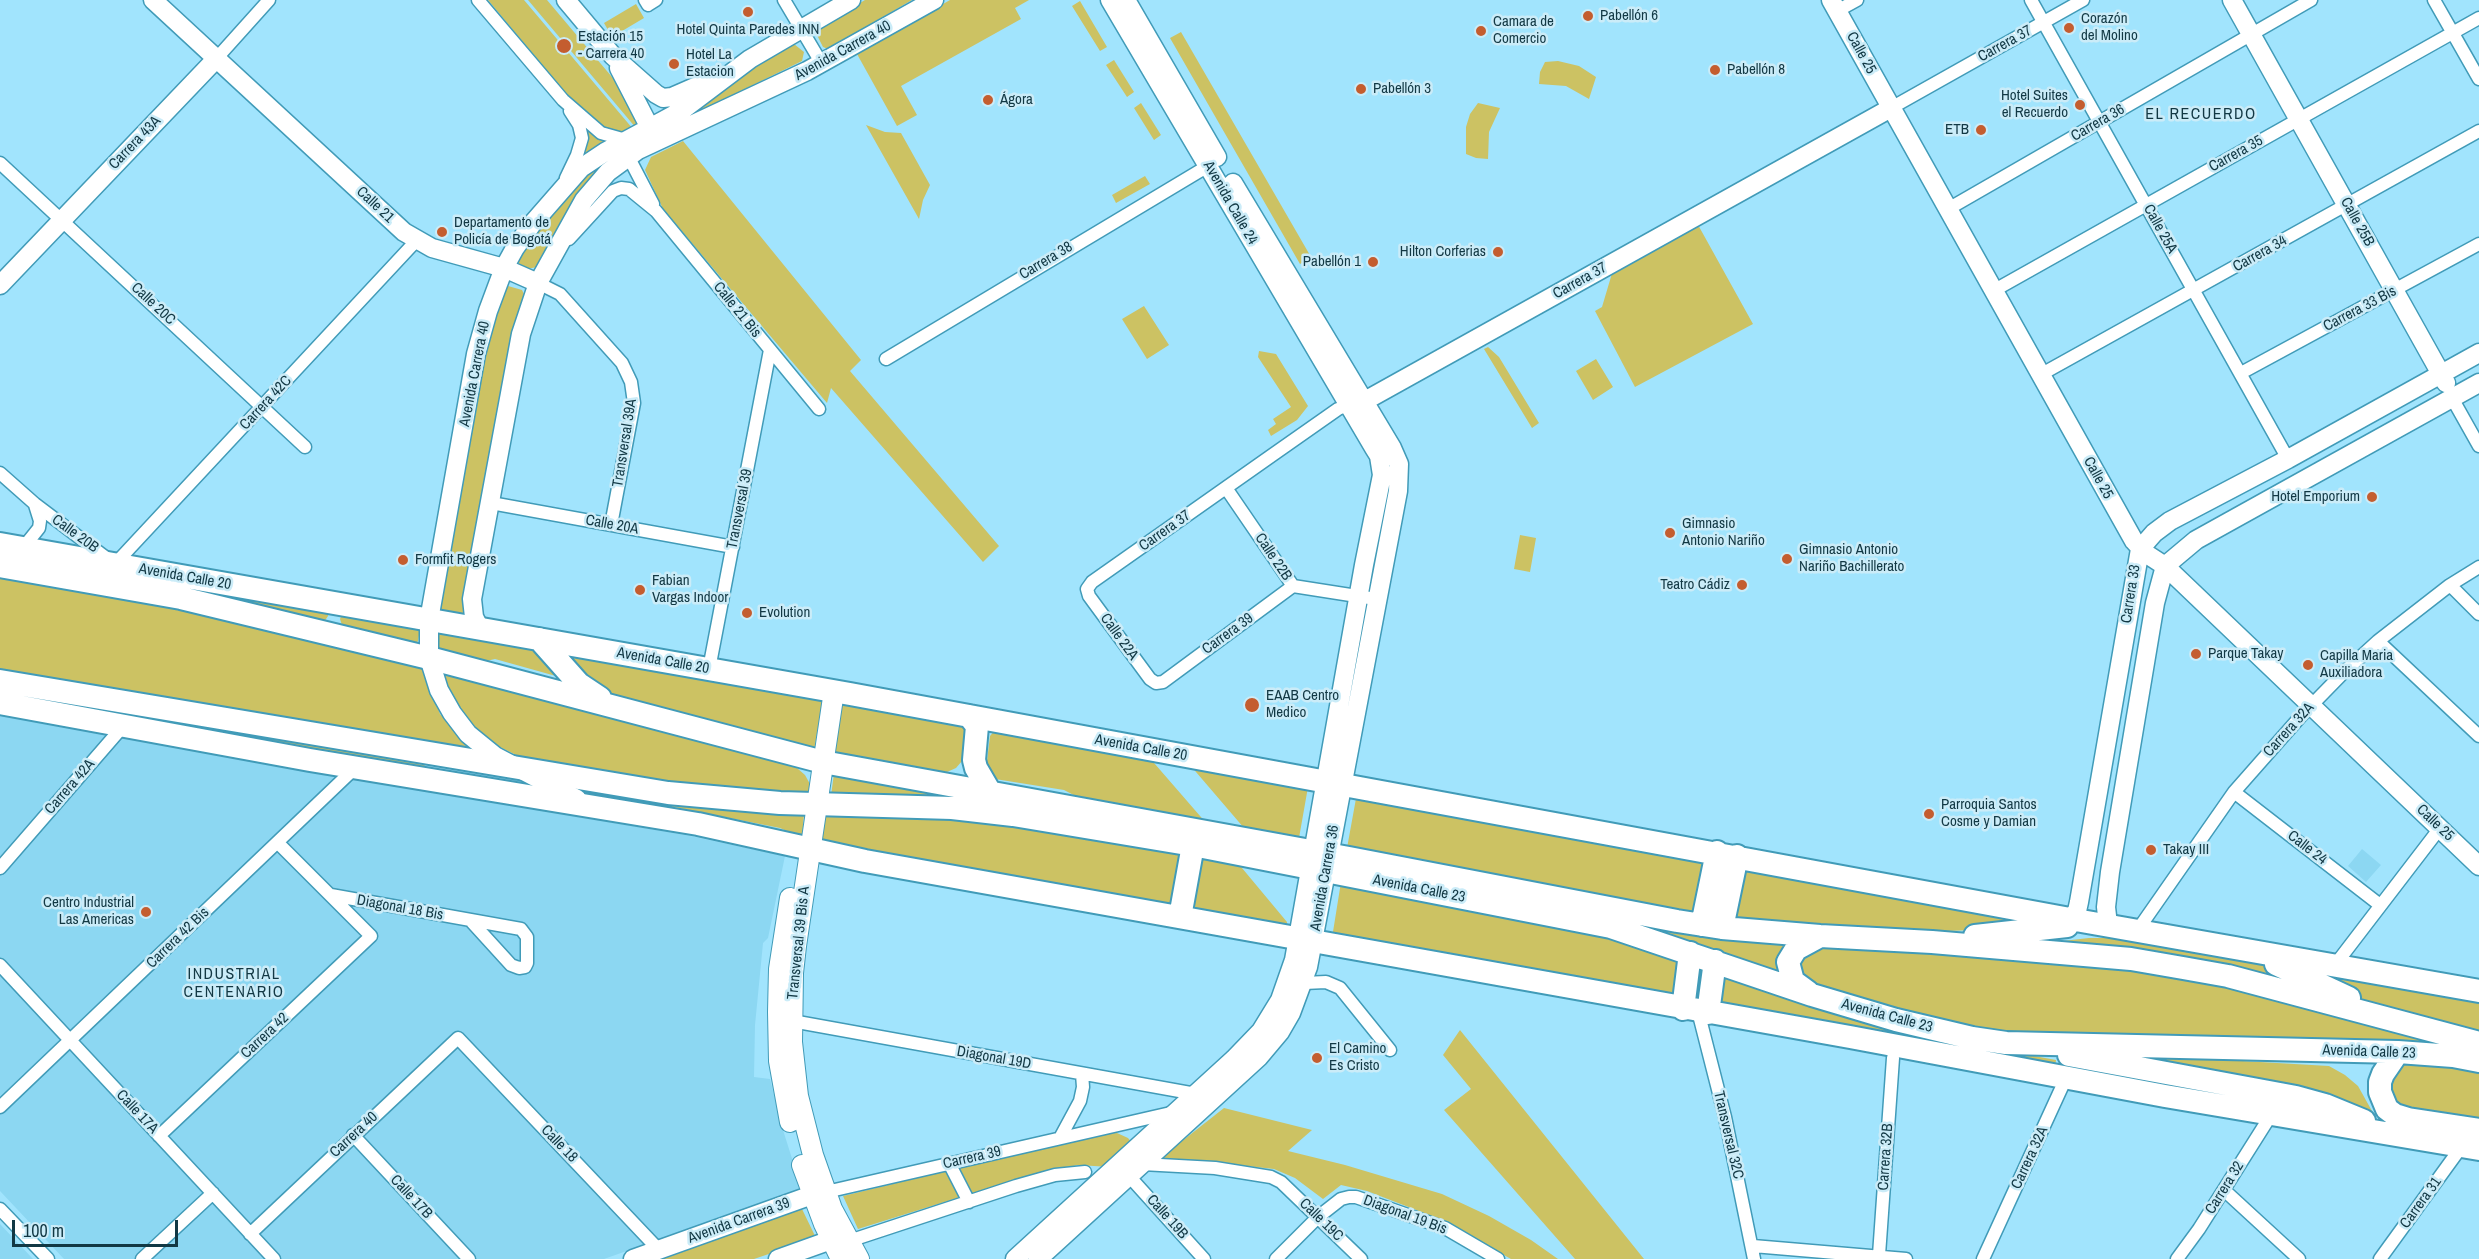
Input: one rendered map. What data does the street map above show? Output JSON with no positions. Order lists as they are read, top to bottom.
{
  "streets": {
    "highway": ["Avenida Calle 20", "Avenida Calle 23"],
    "main road": [
      "Carrera 37",
      "Avenida Carrera 40",
      "Calle 25",
      "Carrera 43A",
      "Avenida Calle 24",
      "Calle 21",
      "Calle 25B",
      "Carrera 33",
      "Avenida Carrera 36",
      "Transversal 39 Bis A",
      "Avenida Carrera 39"
    ],
    "street": [
      "Carrera 36",
      "Carrera 35",
      "Calle 25A",
      "Carrera 34",
      "Carrera 38",
      "Calle 20C",
      "Carrera 33 Bis",
      "Calle 21 Bis",
      "Carrera 42C",
      "Transversal 39A",
      "Transversal 39",
      "Calle 20A",
      "Calle 20B",
      "Calle 22B",
      "Carrera 39",
      "Calle 22A",
      "Carrera 32A",
      "Carrera 42A",
      "Calle 24",
      "Diagonal 18 Bis",
      "Carrera 42 Bis",
      "Carrera 42",
      "Diagonal 19D",
      "Calle 17A",
      "Carrera 40",
      "Transversal 32C",
      "Calle 18",
      "Carrera 32B",
      "Carrera 32",
      "Calle 17B",
      "Carrera 31",
      "Diagonal 19 Bis",
      "Calle 19B",
      "Calle 19C"
    ]
  },
  "crossings": [
    ["Carrera 37", "Calle 25"],
    ["Carrera 37", "Avenida Calle 24"],
    ["Carrera 37", "Calle 25A"],
    ["Carrera 37", "Calle 22B"],
    ["Carrera 37", "Calle 22A"],
    ["Carrera 37", "Avenida Carrera 36"],
    ["Avenida Carrera 40", "Calle 21"],
    ["Avenida Carrera 40", "Calle 21 Bis"],
    ["Avenida Carrera 40", "Calle 20A"],
    ["Avenida Carrera 40", "Avenida Calle 20"],
    ["Calle 25", "Carrera 36"],
    ["Calle 25", "Carrera 35"],
    ["Calle 25", "Carrera 34"],
    ["Calle 25", "Carrera 33"],
    ["Calle 25", "Carrera 32A"],
    ["Carrera 36", "Calle 25B"],
    ["Carrera 36", "Calle 25A"],
    ["Carrera 43A", "Calle 21"],
    ["Carrera 43A", "Calle 20C"],
    ["Carrera 35", "Calle 25B"],
    ["Carrera 35", "Calle 25A"],
    ["Avenida Calle 24", "Carrera 38"],
    ["Avenida Calle 24", "Avenida Carrera 36"],
    ["Calle 21", "Calle 21 Bis"],
    ["Calle 21", "Carrera 42C"],
    ["Calle 21", "Transversal 39A"],
    ["Calle 25B", "Carrera 34"],
    ["Calle 25B", "Carrera 33 Bis"],
    ["Calle 25B", "Carrera 33"],
    ["Calle 25A", "Carrera 34"],
    ["Calle 25A", "Carrera 33 Bis"],
    ["Calle 25A", "Carrera 33"],
    ["Calle 20C", "Carrera 42C"],
    ["Calle 21 Bis", "Transversal 39"],
    ["Carrera 42C", "Calle 20B"],
    ["Carrera 42C", "Avenida Calle 20"],
    ["Transversal 39A", "Calle 20A"],
    ["Transversal 39", "Calle 20A"],
    ["Transversal 39", "Avenida Calle 20"],
    ["Calle 20B", "Avenida Calle 20"],
    ["Calle 22B", "Carrera 39"],
    ["Calle 22B", "Avenida Carrera 36"],
    ["Avenida Calle 20", "Avenida Carrera 36"],
    ["Avenida Calle 20", "Avenida Calle 23"],
    ["Avenida Calle 20", "Transversal 39 Bis A"],
    ["Carrera 39", "Calle 22A"],
    ["Carrera 39", "Avenida Carrera 36"],
    ["Carrera 39", "Transversal 39 Bis A"],
    ["Carrera 39", "Avenida Carrera 39"],
    ["Carrera 32A", "Calle 24"],
    ["Carrera 32A", "Avenida Calle 23"],
    ["Avenida Carrera 36", "Avenida Calle 23"],
    ["Avenida Carrera 36", "Diagonal 19D"],
    ["Avenida Carrera 36", "Calle 19B"],
    ["Avenida Carrera 36", "Calle 19C"],
    ["Avenida Calle 23", "Transversal 32C"],
    ["Avenida Calle 23", "Carrera 32"],
    ["Avenida Calle 23", "Carrera 31"],
    ["Diagonal 18 Bis", "Carrera 42"],
    ["Carrera 42 Bis", "Calle 17A"],
    ["Transversal 39 Bis A", "Diagonal 19D"],
    ["Transversal 39 Bis A", "Avenida Carrera 39"],
    ["Carrera 42", "Calle 17A"],
    ["Calle 17A", "Carrera 40"],
    ["Carrera 40", "Calle 18"],
    ["Carrera 40", "Calle 17B"],
    ["Calle 18", "Avenida Carrera 39"],
    ["Diagonal 19 Bis", "Calle 19C"],
    ["Calle 19B", "Calle 19C"]
  ],
  "districts": ["EL RECUERDO", "INDUSTRIAL CENTENARIO"],
  "places": [
    "Hotel Quinta Paredes INN",
    "Pabellón 6",
    "Corazón del Molino",
    "Camara de Comercio",
    "Estación 15 - Carrera 40",
    "Hotel La Estacion",
    "Pabellón 8",
    "Pabellón 3",
    "Ágora",
    "Hotel Suites el Recuerdo",
    "ETB",
    "Departamento de Policía de Bogotá",
    "Hilton Corferias",
    "Pabellón 1",
    "Hotel Emporium",
    "Gimnasio Antonio Nariño",
    "Gimnasio Antonio Nariño Bachillerato",
    "Formfit Rogers",
    "Teatro Cádiz",
    "Fabian Vargas Indoor",
    "Evolution",
    "Parque Takay",
    "Capilla Maria Auxiliadora",
    "EAAB Centro Medico",
    "Parroquia Santos Cosme y Damian",
    "Takay III",
    "Centro Industrial Las Americas",
    "El Camino Es Cristo"
  ],
  "scale_bar": "100 m"
}
